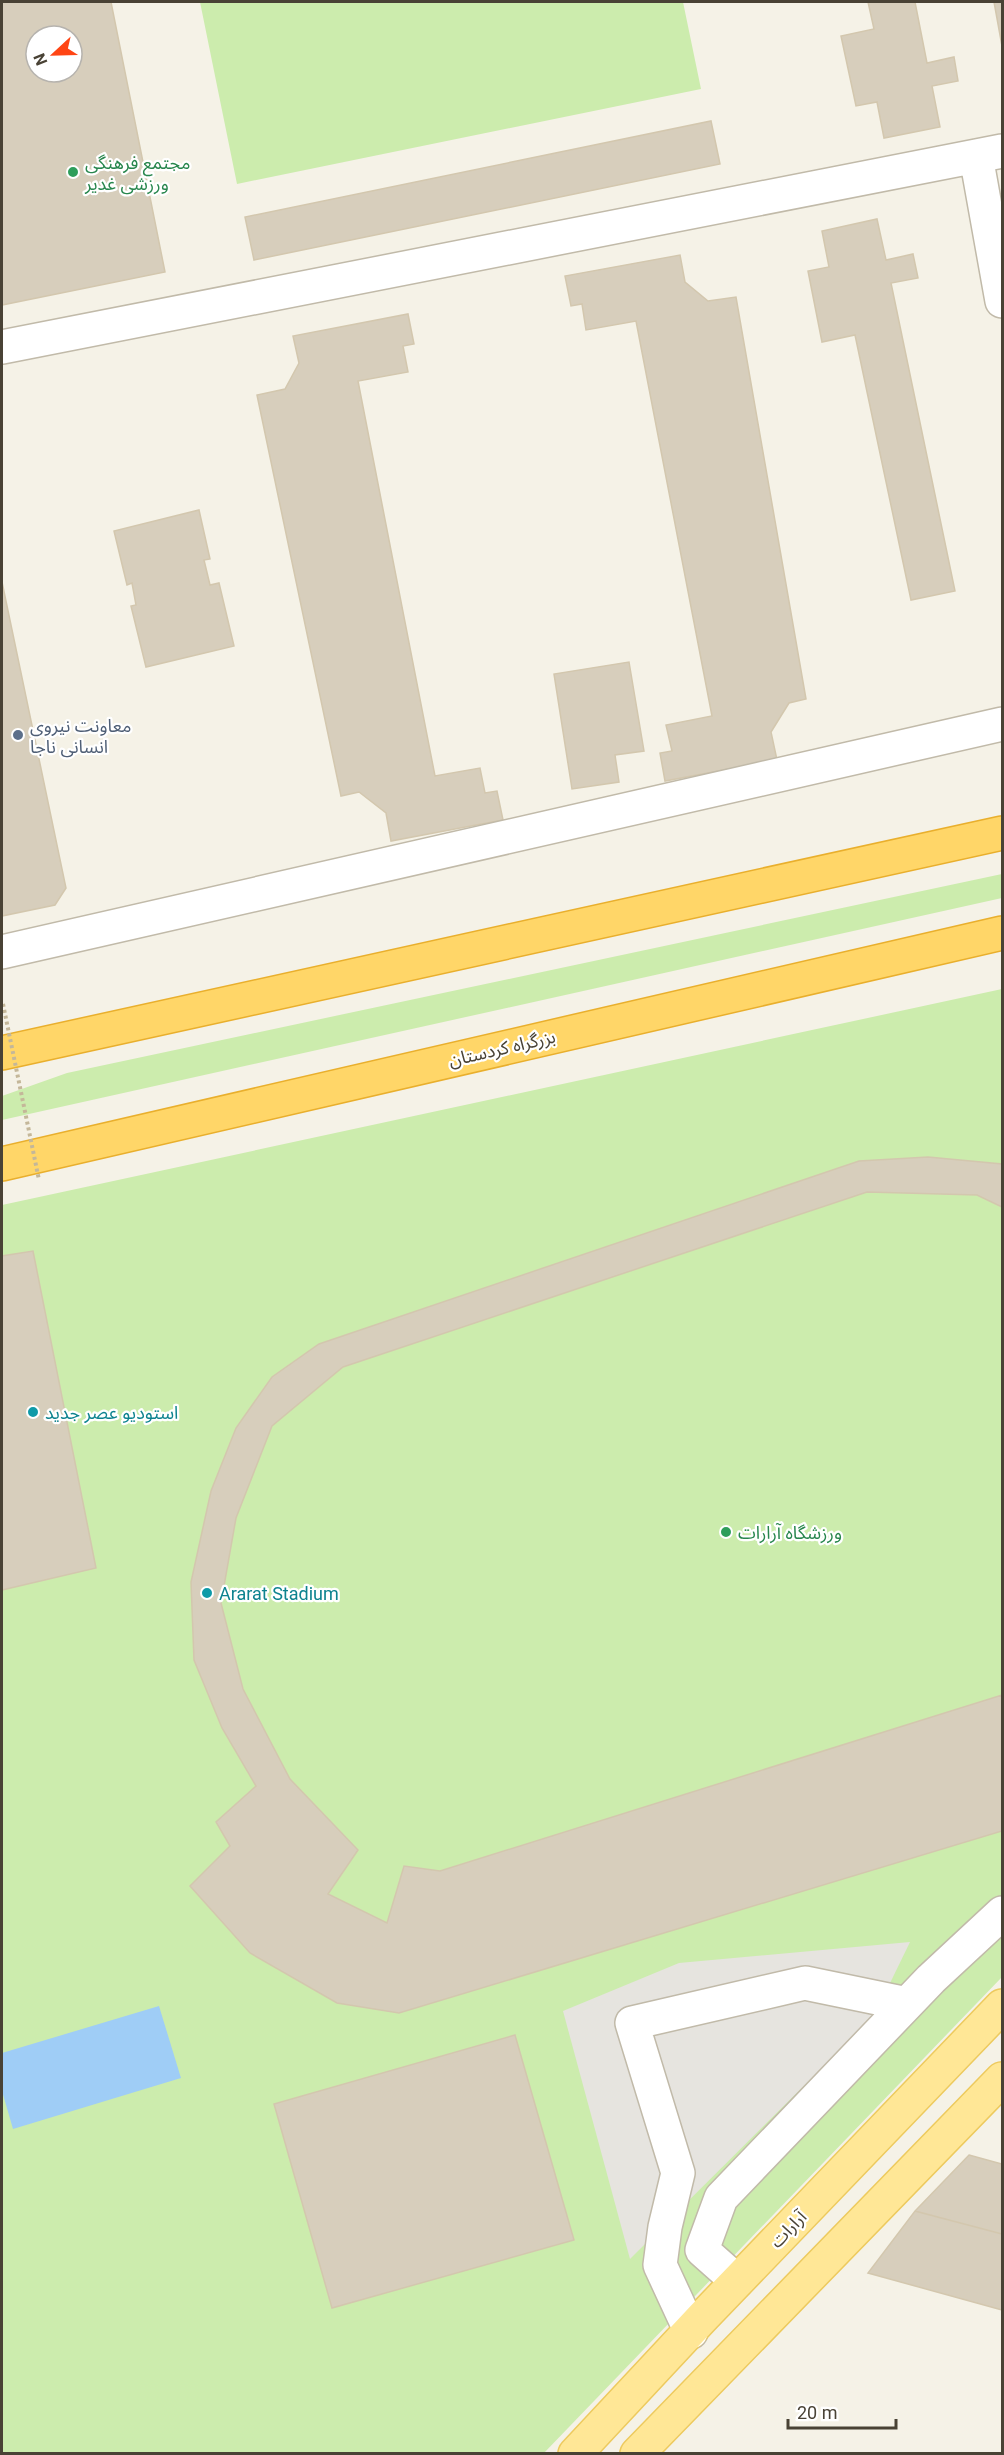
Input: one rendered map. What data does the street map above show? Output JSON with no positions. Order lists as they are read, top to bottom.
{
  "streets": {
    "highway": ["بزرگراه کردستان"],
    "main road": ["آرارات"]
  },
  "places": [
    "مجتمع فرهنگی ورزشی غدیر",
    "معاونت نیروی انسانی ناجا",
    "استودیو عصر جدید",
    "ورزشگاه آرارات",
    "Ararat Stadium"
  ],
  "scale_bar": "20 m",
  "north": "left"
}
